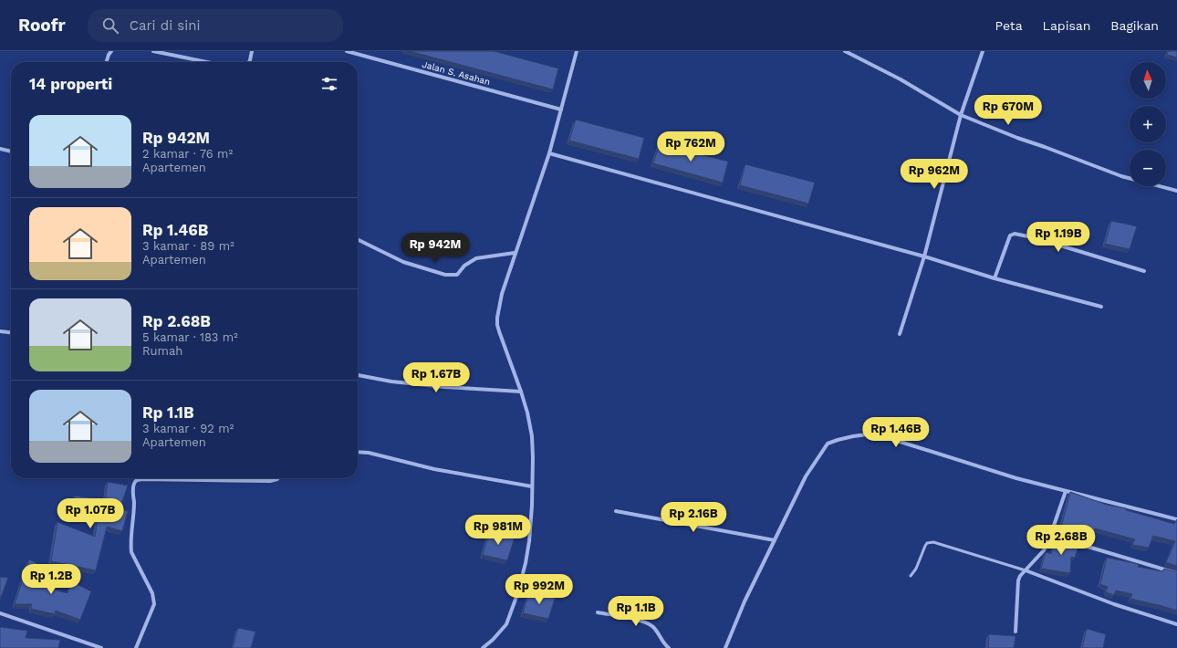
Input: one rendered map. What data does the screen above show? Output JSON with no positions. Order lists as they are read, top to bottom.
{
  "streets": {
    "street": ["Jalan S. Asahan"]
  },
  "north": "top",
  "page": {
    "header": "Roofr",
    "search": "Cari di sini",
    "nav": ["Peta", "Lapisan", "Bagikan"],
    "map_buttons": ["+", "−"],
    "heading": "14 properti",
    "price": [
      "Rp 670M",
      "Rp 762M",
      "Rp 962M",
      "Rp 1.19B",
      "Rp 942M",
      "Rp 1.67B",
      "Rp 1.46B",
      "Rp 1.07B",
      "Rp 2.16B",
      "Rp 981M",
      "Rp 2.68B",
      "Rp 1.2B",
      "Rp 992M",
      "Rp 1.1B"
    ],
    "list": [
      {
        "name": "Rp 942M",
        "note": "2 kamar · 76 m² · Apartemen"
      },
      {
        "name": "Rp 1.46B",
        "note": "3 kamar · 89 m² · Apartemen"
      },
      {
        "name": "Rp 2.68B",
        "note": "5 kamar · 183 m² · Rumah"
      },
      {
        "name": "Rp 1.1B",
        "note": "3 kamar · 92 m² · Apartemen"
      }
    ]
  }
}
